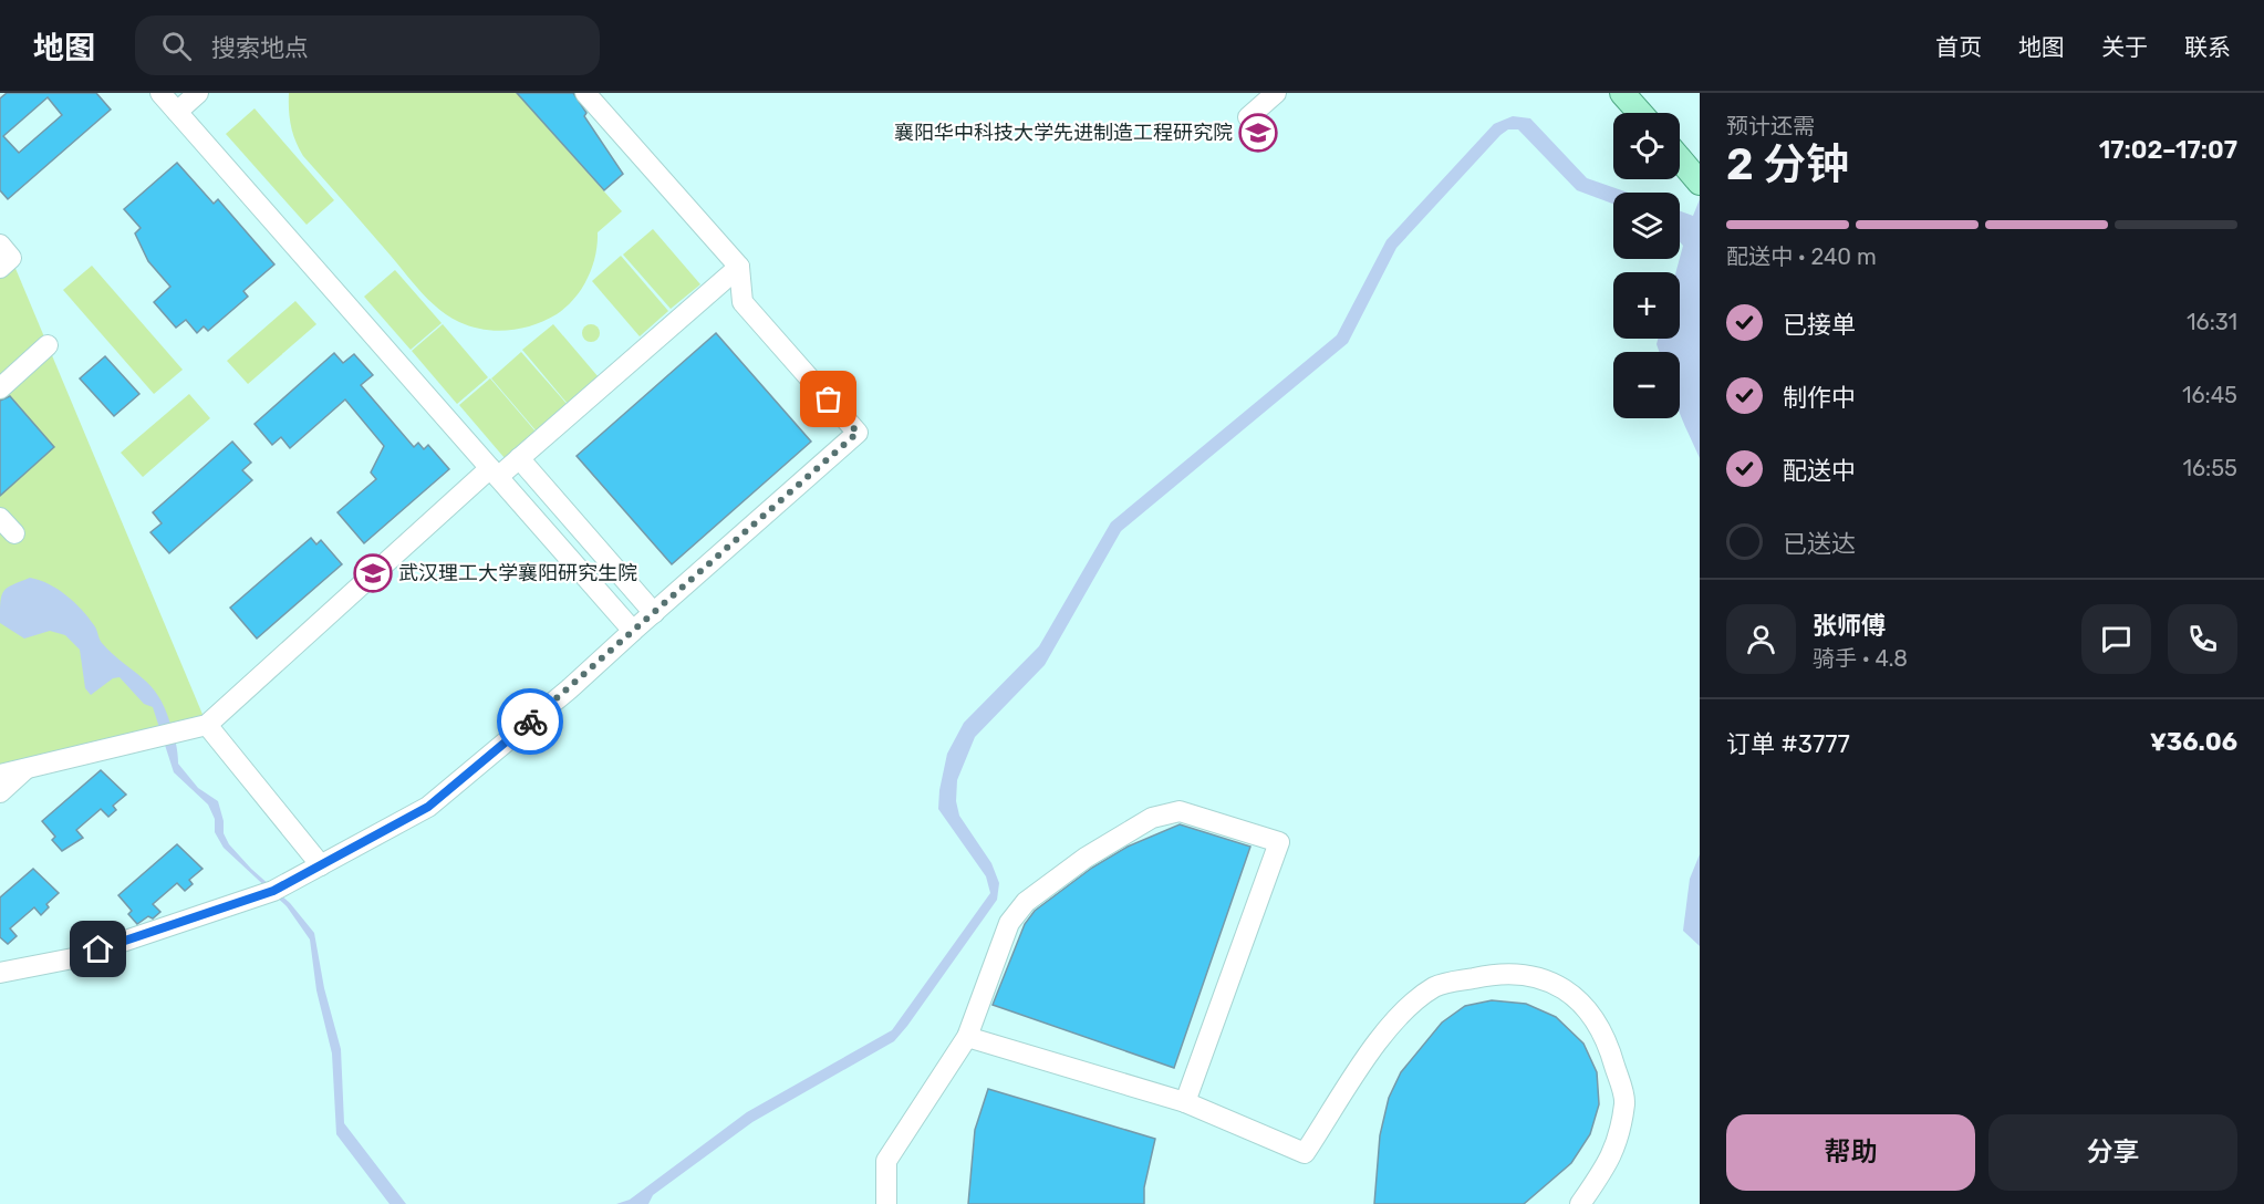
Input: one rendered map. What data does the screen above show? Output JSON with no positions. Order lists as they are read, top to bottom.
{
  "places": {
    "school or university": ["襄阳华中科技大学先进制造工程研究院", "武汉理工大学襄阳研究生院"]
  },
  "page": {
    "header": "地图",
    "search": "搜索地点",
    "nav": [
      "首页",
      "地图",
      "关于",
      "联系"
    ],
    "heading": ["2 分钟", "预计还需", "17:02–17:07"],
    "panel": [
      "张师傅",
      "骑手 · 4.8",
      "订单 #3777",
      "¥36.06"
    ],
    "map_buttons": ["+", "−"],
    "bar": "配送中 · 240 m",
    "list": [
      ["已接单", "16:31"],
      ["制作中", "16:45"],
      ["配送中", "16:55"],
      "已送达"
    ],
    "buttons": ["帮助", "分享"]
  }
}
